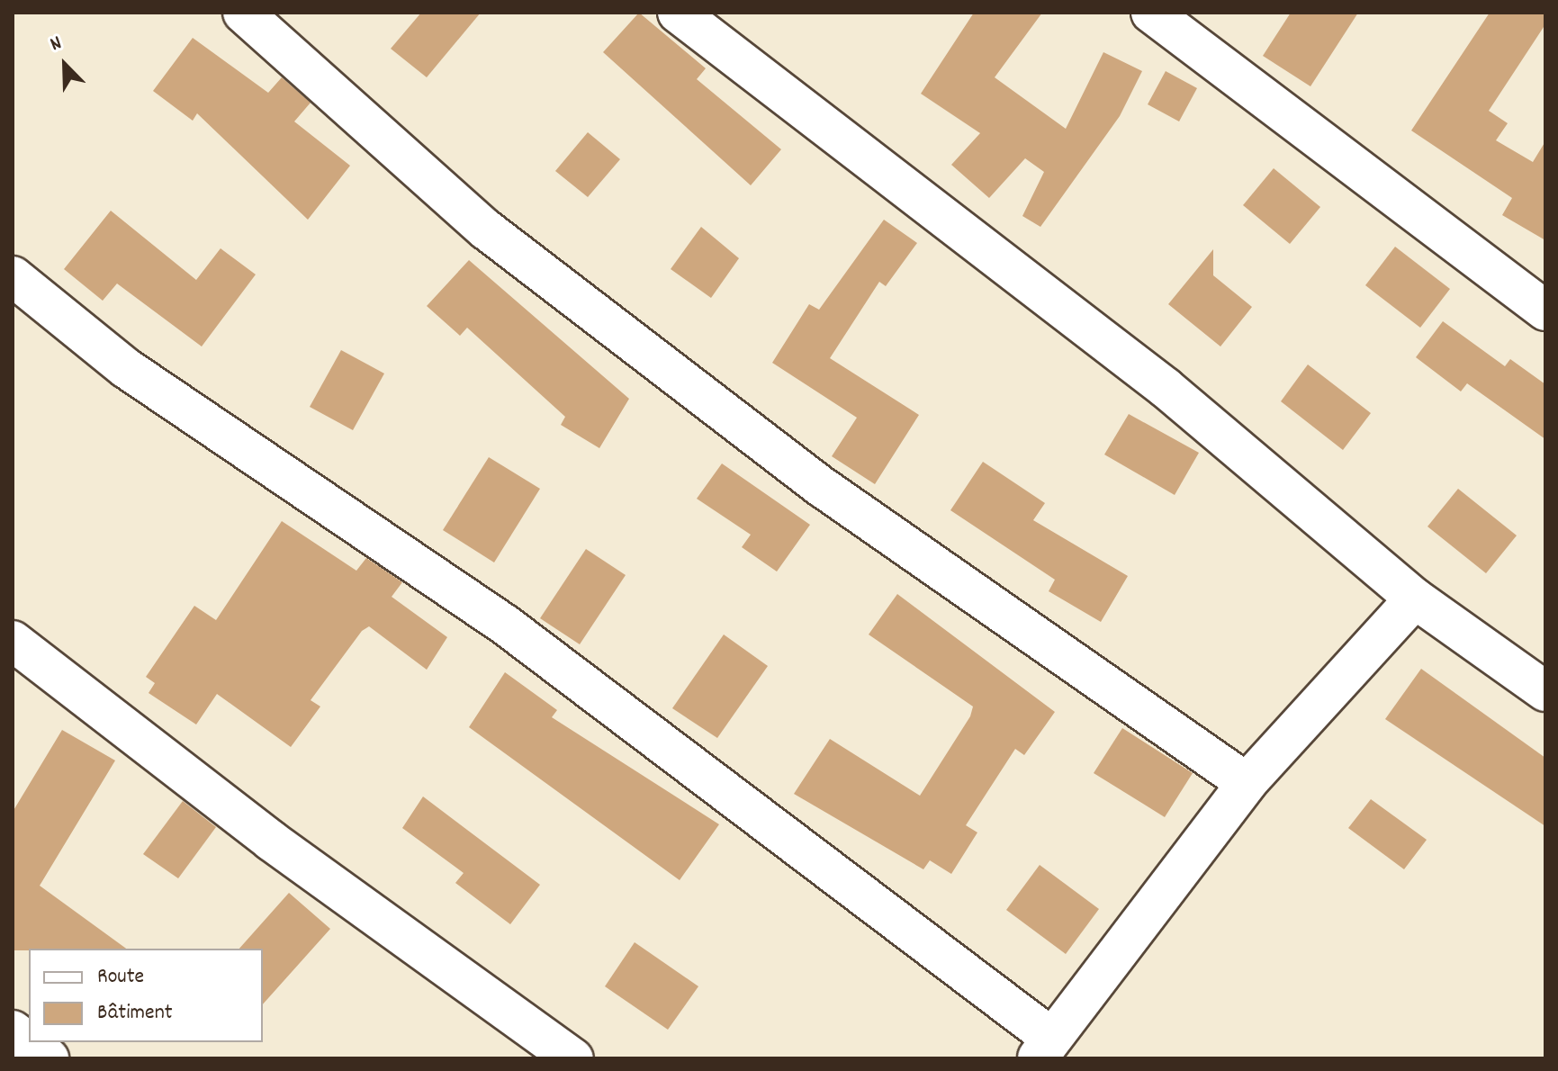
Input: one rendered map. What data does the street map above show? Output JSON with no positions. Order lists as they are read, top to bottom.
{
  "legend": ["Route", "Bâtiment"],
  "north": "top left"
}
